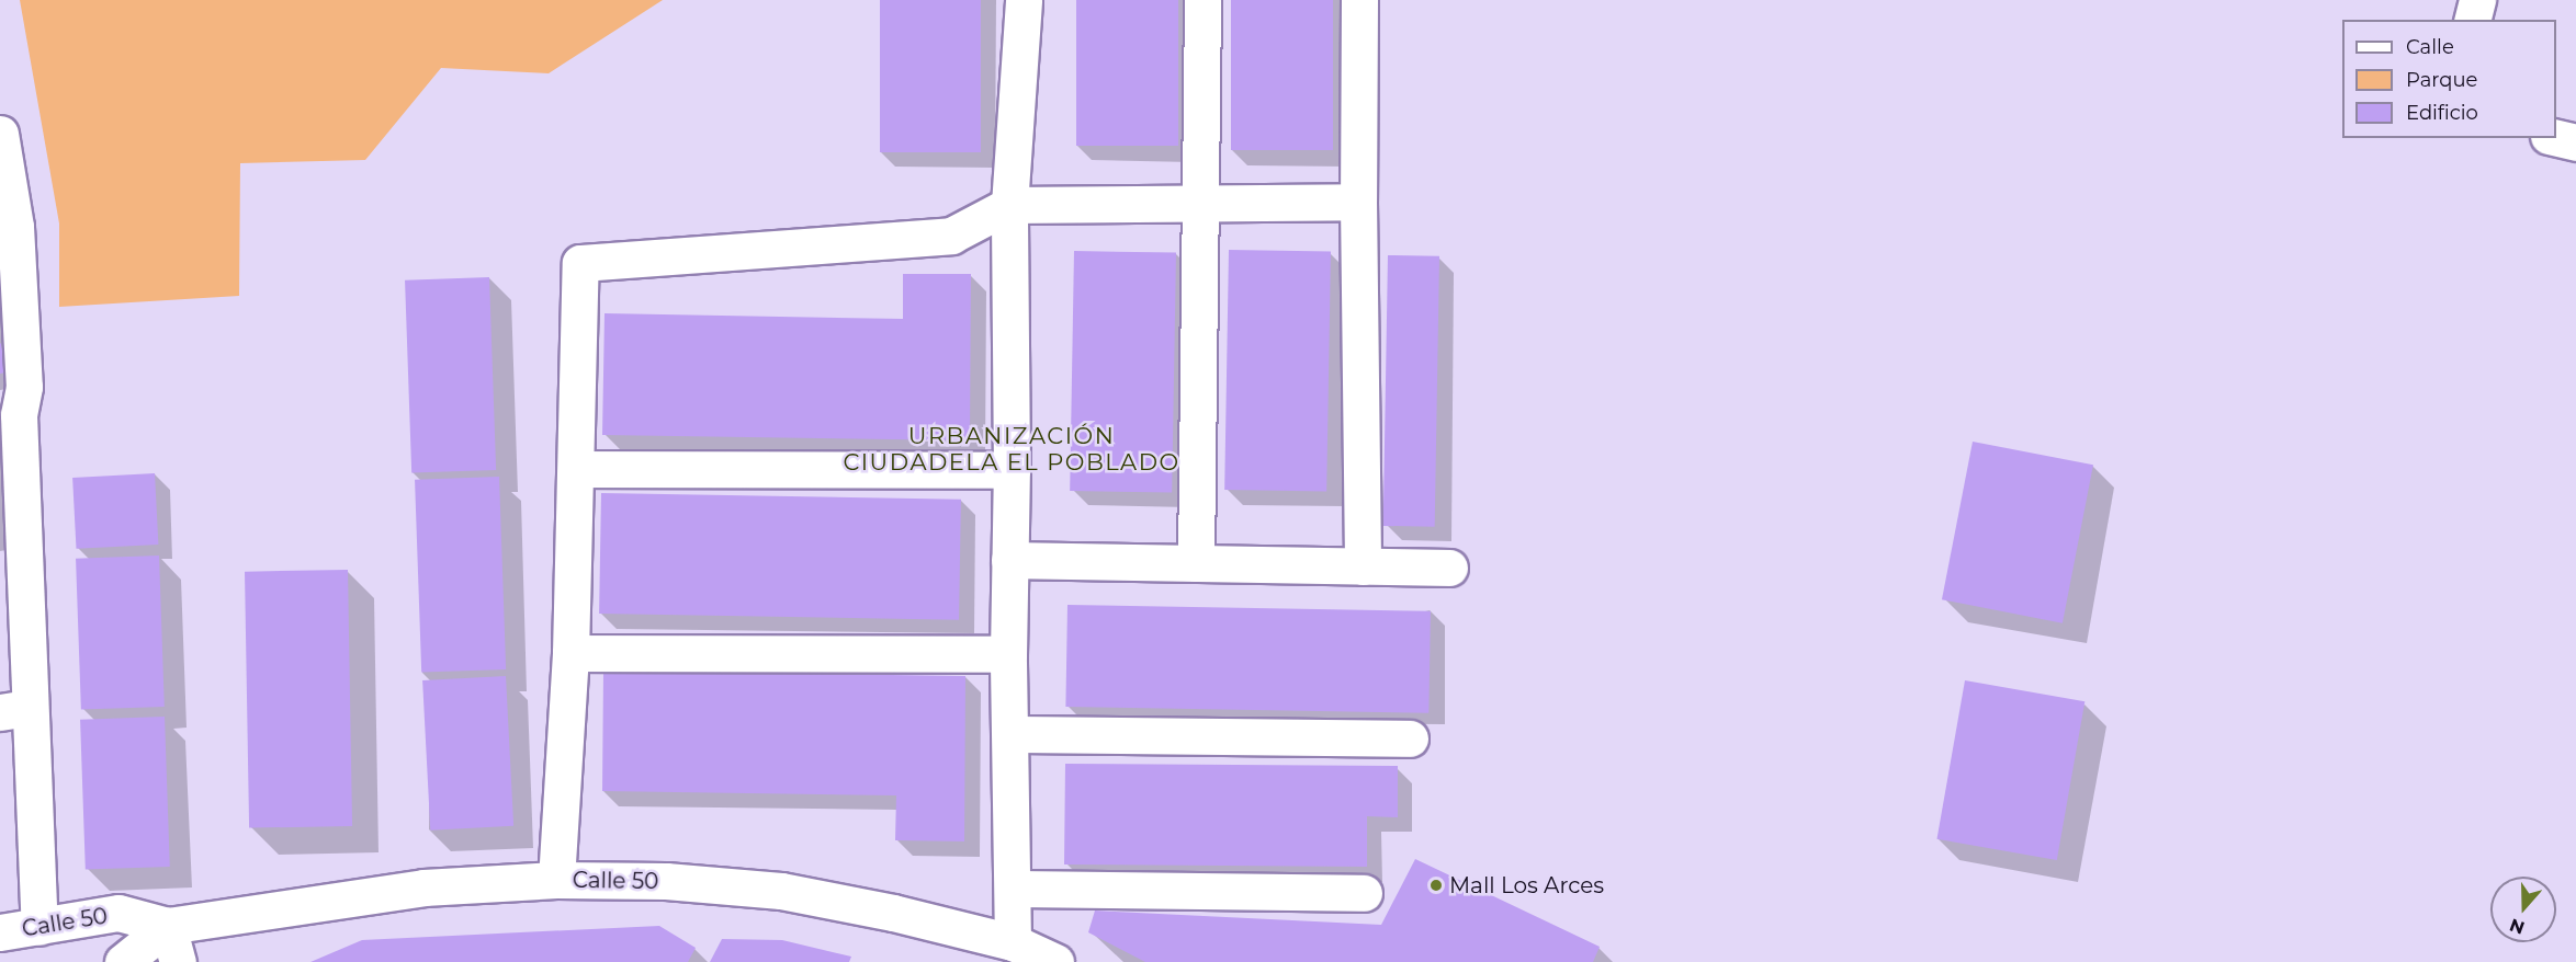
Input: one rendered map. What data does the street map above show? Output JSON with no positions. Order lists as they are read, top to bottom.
{
  "streets": {
    "street": ["Calle 50"]
  },
  "districts": ["URBANIZACIÓN CIUDADELA EL POBLADO"],
  "places": ["Mall Los Arces"],
  "legend": ["Calle", "Parque", "Edificio"],
  "north": "bottom"
}
